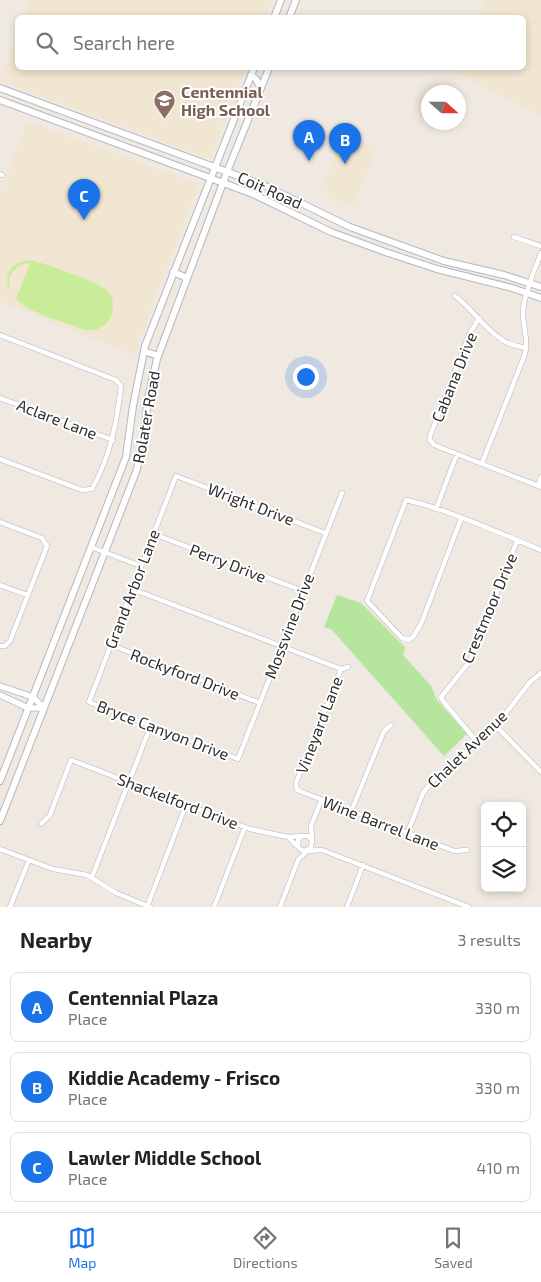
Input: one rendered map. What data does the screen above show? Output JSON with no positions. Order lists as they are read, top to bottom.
{
  "streets": {
    "main road": ["Coit Road", "Rolater Road"],
    "street": [
      "Cabana Drive",
      "Aclare Lane",
      "Wright Drive",
      "Perry Drive",
      "Grand Arbor Lane",
      "Crestmoor Drive",
      "Mossvine Drive",
      "Rockyford Drive",
      "Vineyard Lane",
      "Bryce Canyon Drive",
      "Chalet Avenue",
      "Shackelford Drive",
      "Wine Barrel Lane"
    ]
  },
  "crossings": [
    ["Coit Road", "Rolater Road"],
    ["Wright Drive", "Grand Arbor Lane"],
    ["Wright Drive", "Mossvine Drive"],
    ["Perry Drive", "Grand Arbor Lane"],
    ["Perry Drive", "Mossvine Drive"],
    ["Grand Arbor Lane", "Rockyford Drive"],
    ["Grand Arbor Lane", "Bryce Canyon Drive"],
    ["Crestmoor Drive", "Chalet Avenue"],
    ["Mossvine Drive", "Rockyford Drive"],
    ["Mossvine Drive", "Bryce Canyon Drive"],
    ["Vineyard Lane", "Wine Barrel Lane"],
    ["Chalet Avenue", "Wine Barrel Lane"]
  ],
  "places": {
    "school or university": ["Centennial High School"]
  },
  "north": "right",
  "page": {
    "search": "Search here",
    "pins": ["A", "B", "C"],
    "heading": ["Nearby", "3 results"],
    "list": [
      {
        "mark": "A",
        "name": "Centennial Plaza",
        "note": "Place",
        "value": "330 m"
      },
      {
        "mark": "B",
        "name": "Kiddie Academy - Frisco",
        "note": "Place",
        "value": "330 m"
      },
      {
        "mark": "C",
        "name": "Lawler Middle School",
        "note": "Place",
        "value": "410 m"
      }
    ],
    "nav": ["Map", "Directions", "Saved"]
  }
}
